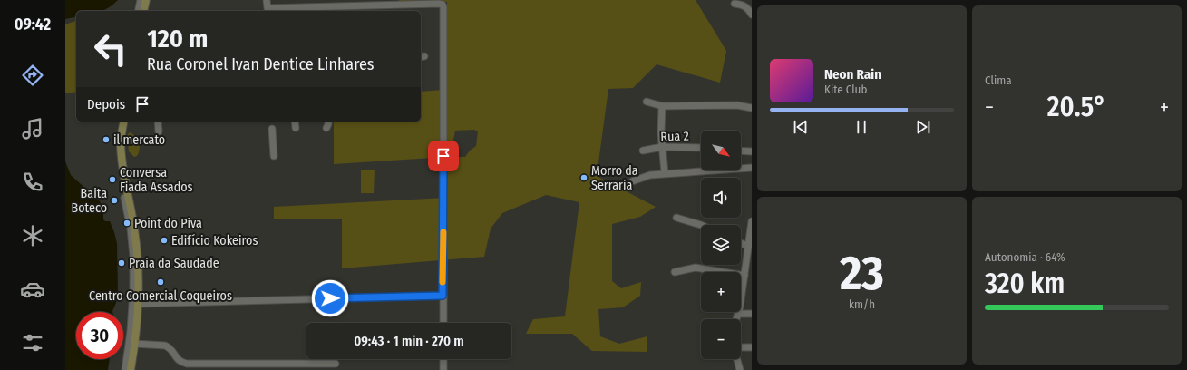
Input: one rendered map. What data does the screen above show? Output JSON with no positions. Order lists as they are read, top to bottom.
{
  "streets": {
    "street": ["Rua 2"]
  },
  "places": [
    "il mercato",
    "Morro da Serraria",
    "Conversa Fiada Assados",
    "Baita Boteco",
    "Point do Piva",
    "Edifício Kokeiros",
    "Praia da Saudade",
    "Centro Comercial Coqueiros"
  ],
  "north": "bottom right",
  "page": {
    "tabs": "09:42",
    "tile": [
      "Clima",
      ["23", "km/h"],
      ["Autonomia · 64%", "320 km"]
    ],
    "turn": ["120 m", "Rua Coronel Ivan Dentice Linhares"],
    "song": ["Neon Rain", "Kite Club"],
    "then": "Depois",
    "heat": ["−", "20.5°", "+"],
    "map_buttons": ["+", "−"],
    "limit": "30",
    "trip": "09:43 · 1 min · 270 m"
  }
}
